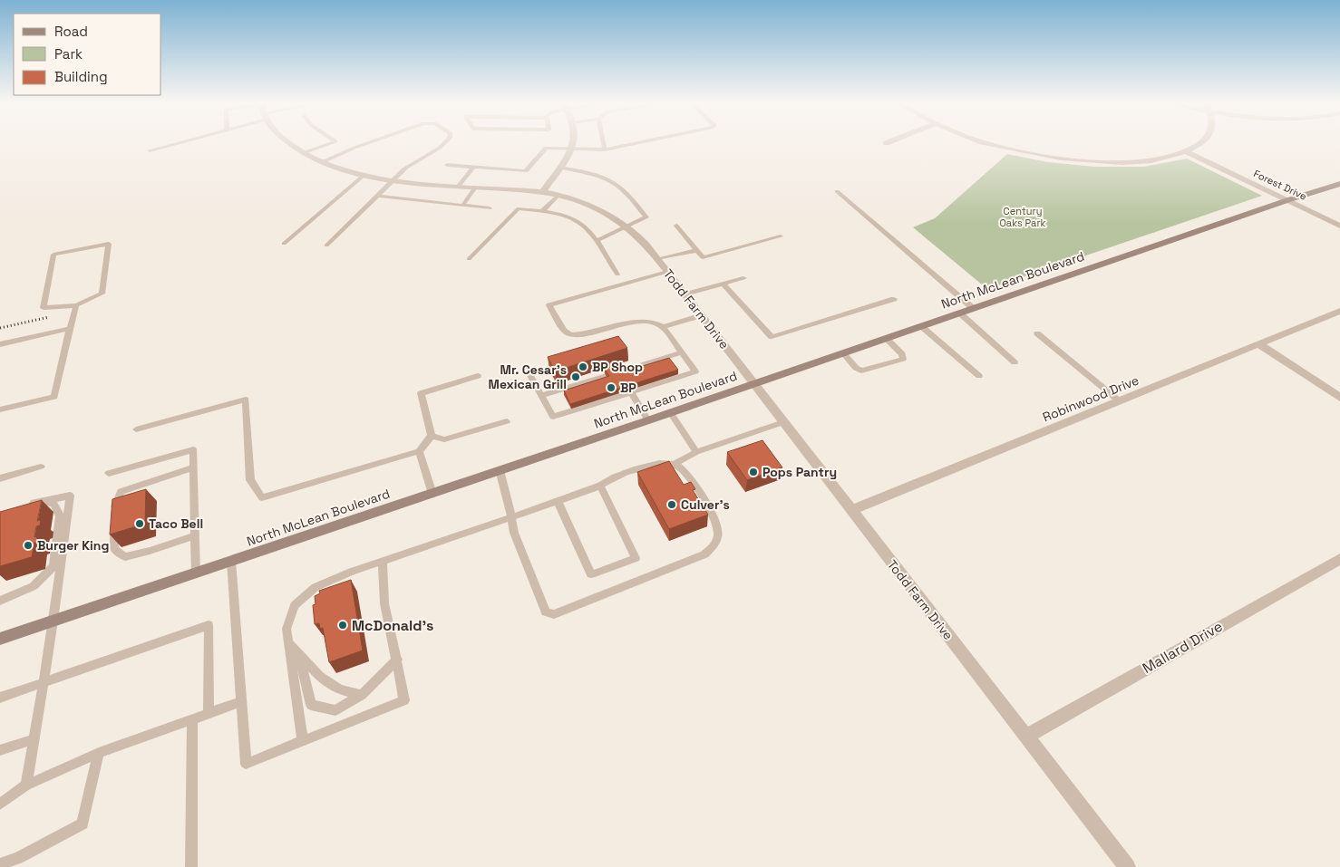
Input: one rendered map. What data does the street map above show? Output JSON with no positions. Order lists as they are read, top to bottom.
{
  "streets": {
    "main road": ["North McLean Boulevard"],
    "street": [
      "Forest Drive",
      "Todd Farm Drive",
      "Robinwood Drive",
      "Mallard Drive"
    ]
  },
  "crossings": [
    ["Forest Drive", "North McLean Boulevard"],
    ["North McLean Boulevard", "Todd Farm Drive"],
    ["Todd Farm Drive", "Robinwood Drive"],
    ["Todd Farm Drive", "Mallard Drive"]
  ],
  "parks": ["Century Oaks Park"],
  "places": [
    "BP Shop",
    "Mr. Cesar's Mexican Grill",
    "BP",
    "Pops Pantry",
    "Culver's",
    "Taco Bell",
    "Burger King",
    "McDonald's"
  ],
  "legend": ["Road", "Park", "Building"]
}
